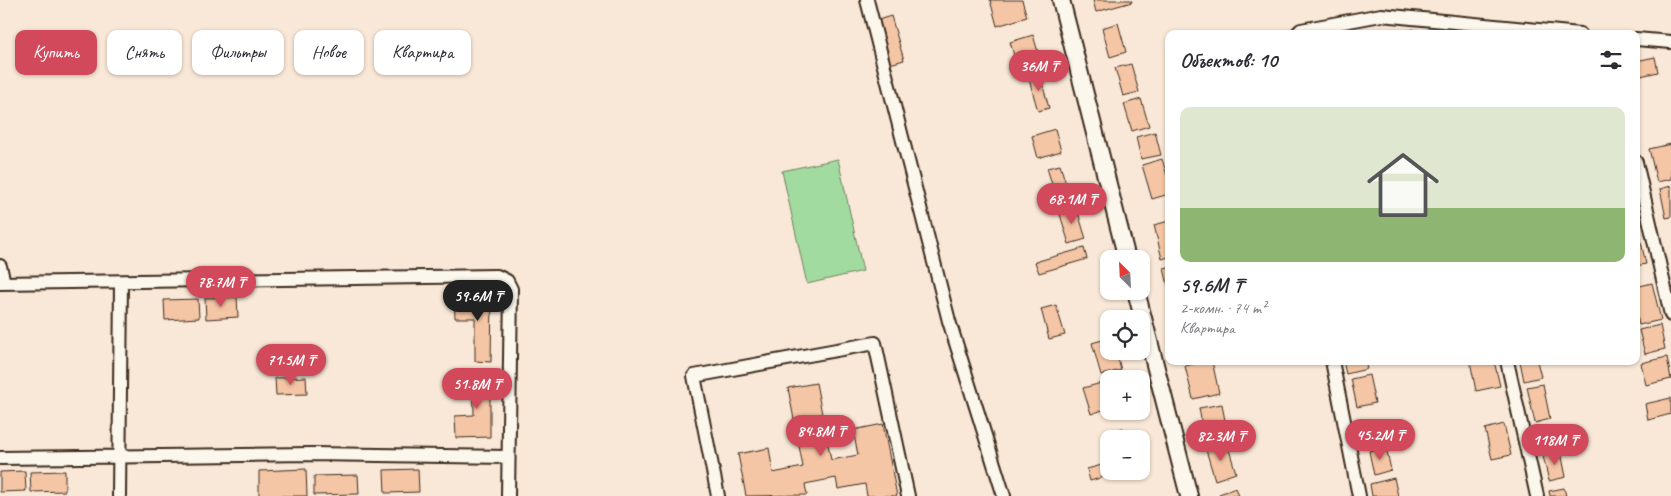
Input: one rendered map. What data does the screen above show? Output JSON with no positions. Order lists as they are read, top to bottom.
{
  "north": "top left",
  "page": {
    "chip": [
      "Купить",
      "Снять",
      "Фильтры",
      "Новое",
      "Квартира"
    ],
    "heading": "Объектов: 10",
    "price": [
      "36M ₸",
      "68.1M ₸",
      "78.7M ₸",
      "59.6M ₸",
      "71.5M ₸",
      "51.8M ₸",
      "84.8M ₸",
      "45.2M ₸",
      "82.3M ₸",
      "118M ₸"
    ],
    "list": [
      {
        "name": "59.6M ₸",
        "note": "2-комн. · 74 m² · Квартира"
      }
    ],
    "map_buttons": ["+", "−"]
  }
}
